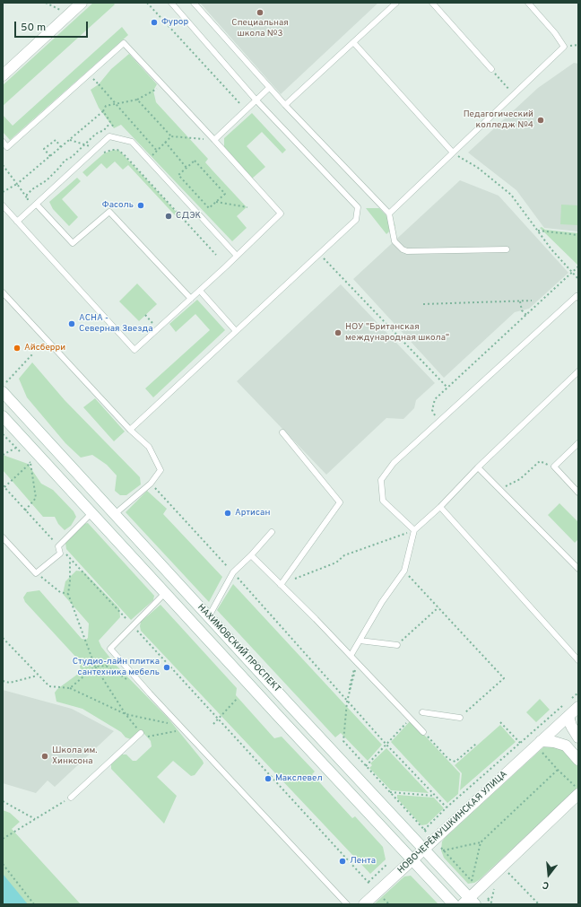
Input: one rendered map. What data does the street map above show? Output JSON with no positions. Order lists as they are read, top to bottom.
{
  "streets": {
    "main road": ["НАХИМОВСКИЙ ПРОСПЕКТ", "НОВОЧЕРЁМУШКИНСКАЯ УЛИЦА"]
  },
  "crossings": [
    ["НАХИМОВСКИЙ ПРОСПЕКТ", "НОВОЧЕРЁМУШКИНСКАЯ УЛИЦА"]
  ],
  "places": [
    "Специальная школа №3",
    "Фурор",
    "Педагогический колледж №4",
    "Фасоль",
    "СДЭК",
    "АСНА - Северная Звезда",
    "НОУ \"Британская международная школа\"",
    "Айсберри",
    "Артисан",
    "Студио-лайн плитка сантехника мебель",
    "Школа им. Хинксона",
    "Макслевел",
    "Лента"
  ],
  "scale_bar": "50 m",
  "north": "bottom"
}
